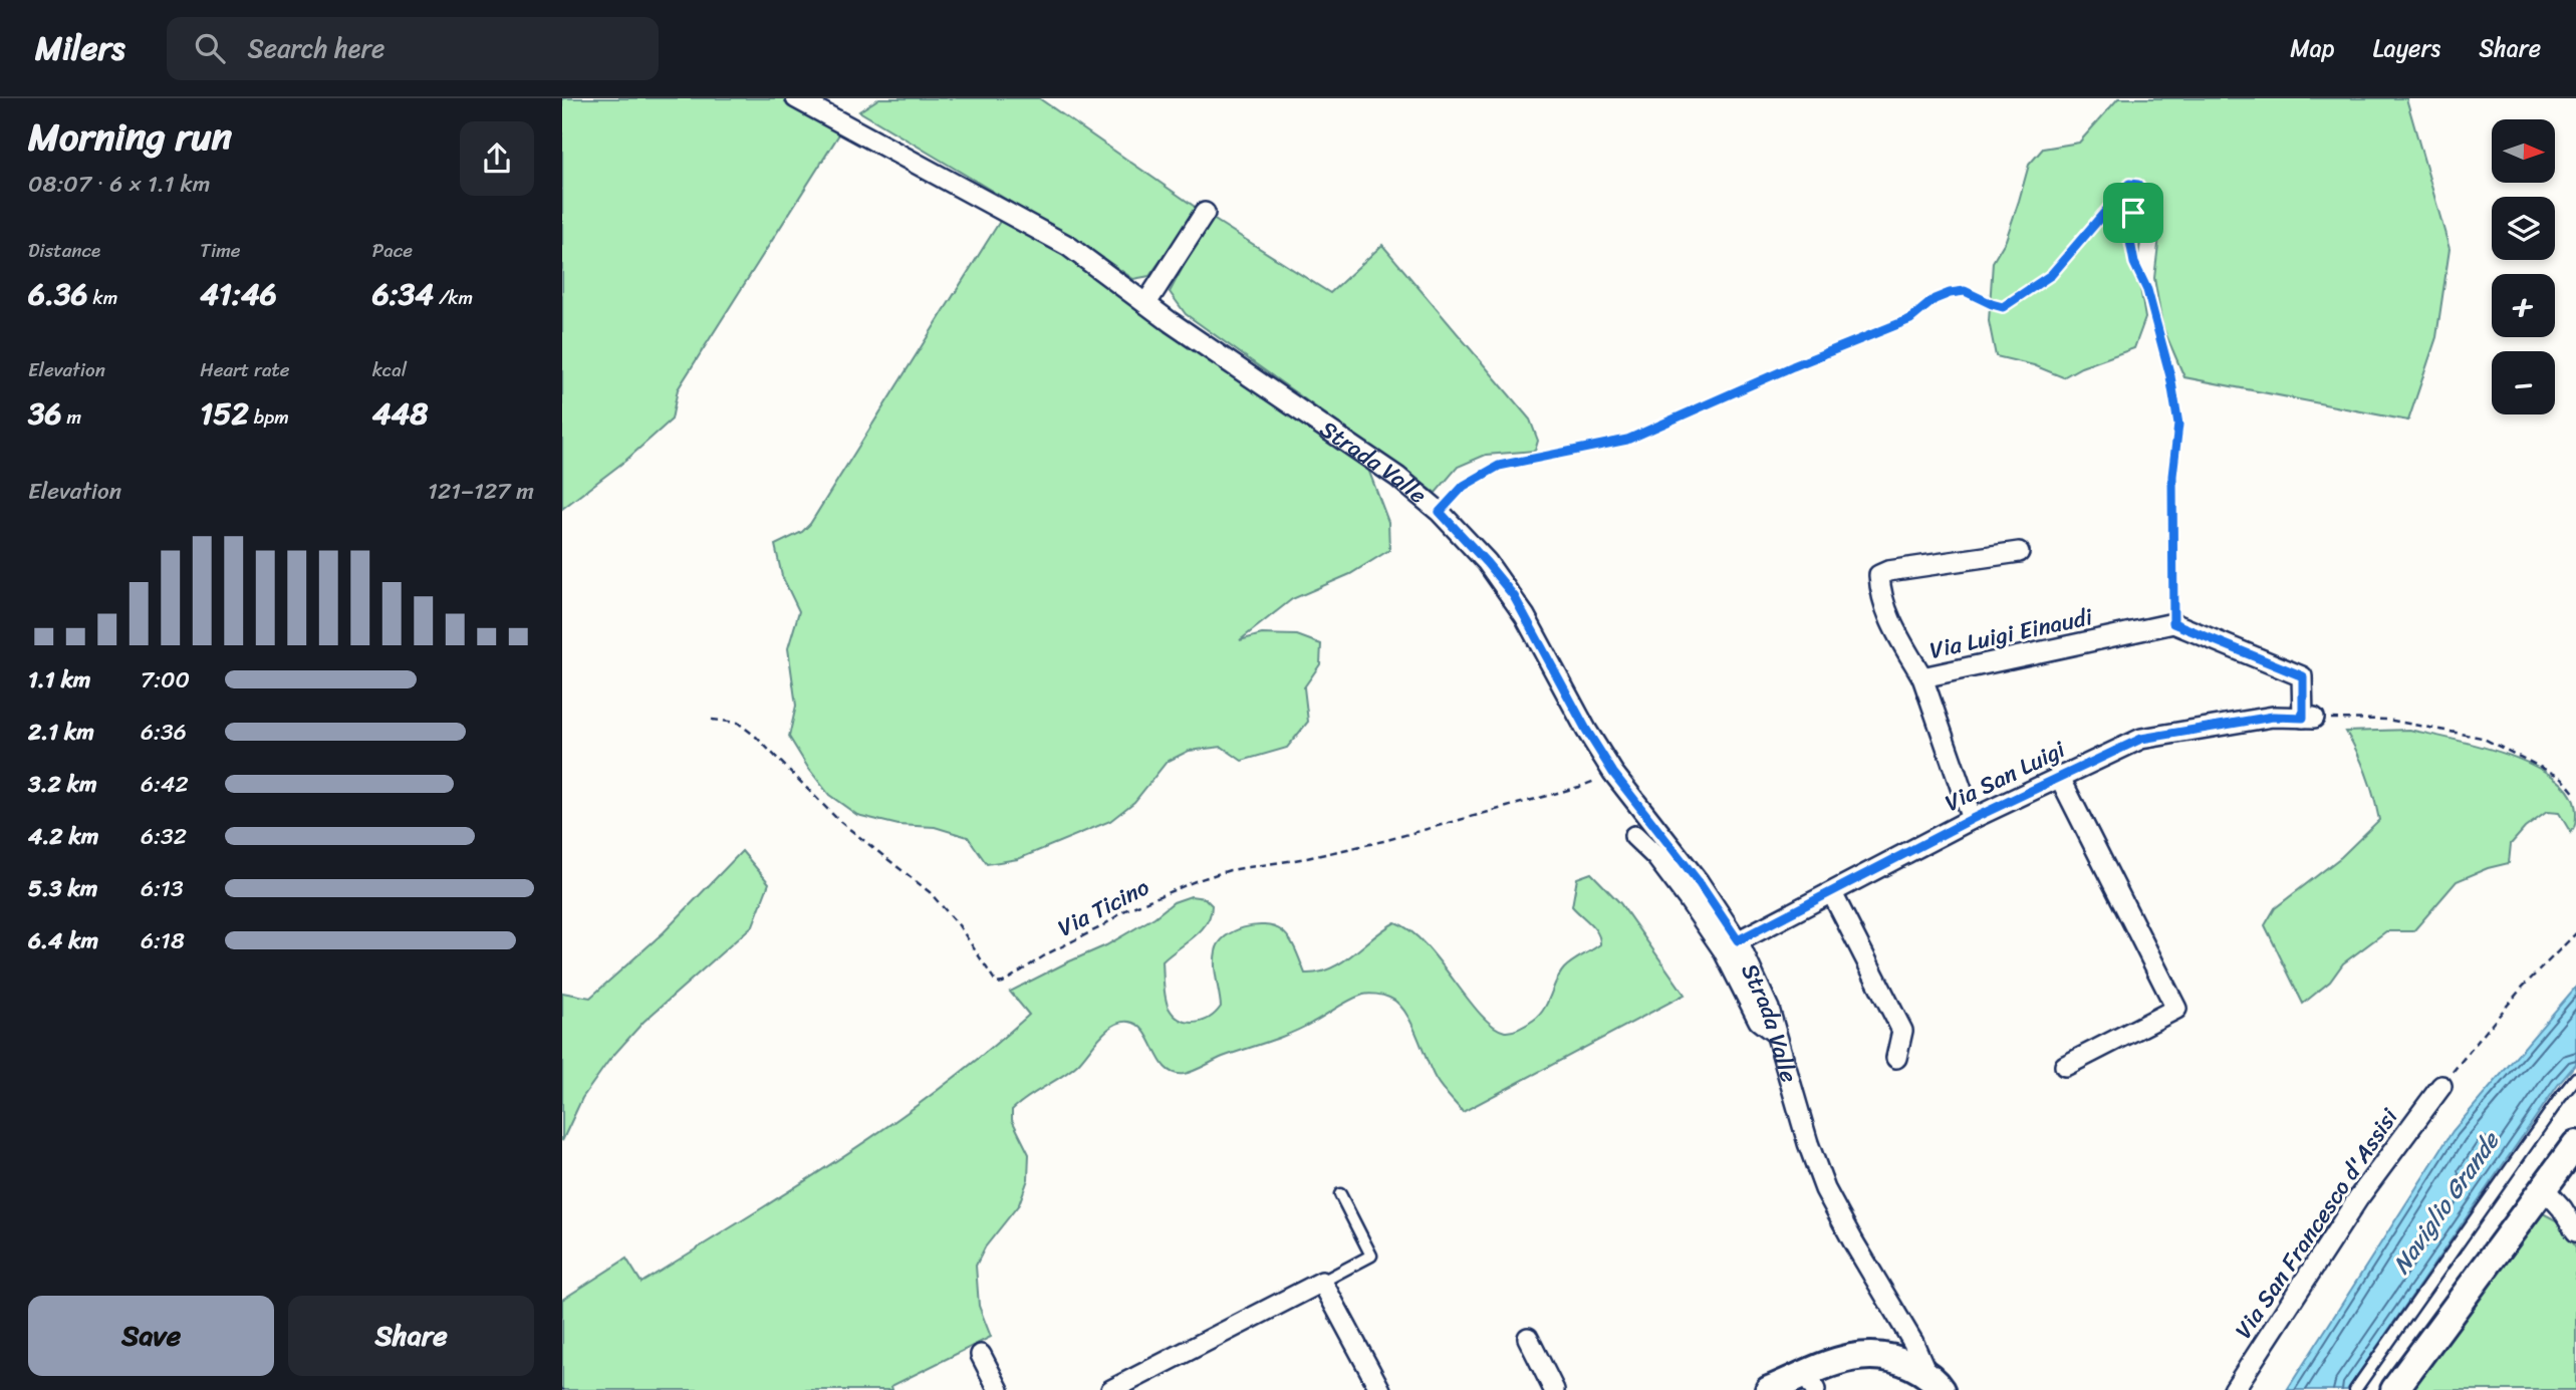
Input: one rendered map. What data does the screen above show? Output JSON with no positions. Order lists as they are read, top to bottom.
{
  "streets": {
    "street": [
      "Strada Valle",
      "Via Luigi Einaudi",
      "Via San Luigi",
      "Via San Francesco d'Assisi"
    ],
    "path": ["Via Ticino"]
  },
  "crossings": [
    ["Strada Valle", "Via San Luigi"],
    ["Strada Valle", "Via Ticino"],
    ["Via Luigi Einaudi", "Via San Luigi"]
  ],
  "water": ["Naviglio Grande"],
  "north": "right",
  "page": {
    "header": "Milers",
    "search": "Search here",
    "nav": ["Map", "Layers", "Share"],
    "heading": ["Morning run", "08:07 · 6 × 1.1 km"],
    "map_buttons": ["+", "−"],
    "stats": [
      ["Distance", "6.36 km"],
      ["Time", "41:46"],
      ["Pace", "6:34 /km"],
      ["Elevation", "36 m"],
      ["Heart rate", "152 bpm"],
      ["kcal", "448"]
    ],
    "chart": ["Elevation", "121–127 m"],
    "list": [
      {
        "name": "1.1 km",
        "note": "7:00"
      },
      {
        "name": "2.1 km",
        "note": "6:36"
      },
      {
        "name": "3.2 km",
        "note": "6:42"
      },
      {
        "name": "4.2 km",
        "note": "6:32"
      },
      {
        "name": "5.3 km",
        "note": "6:13"
      },
      {
        "name": "6.4 km",
        "note": "6:18"
      }
    ],
    "buttons": ["Save", "Share"]
  }
}
